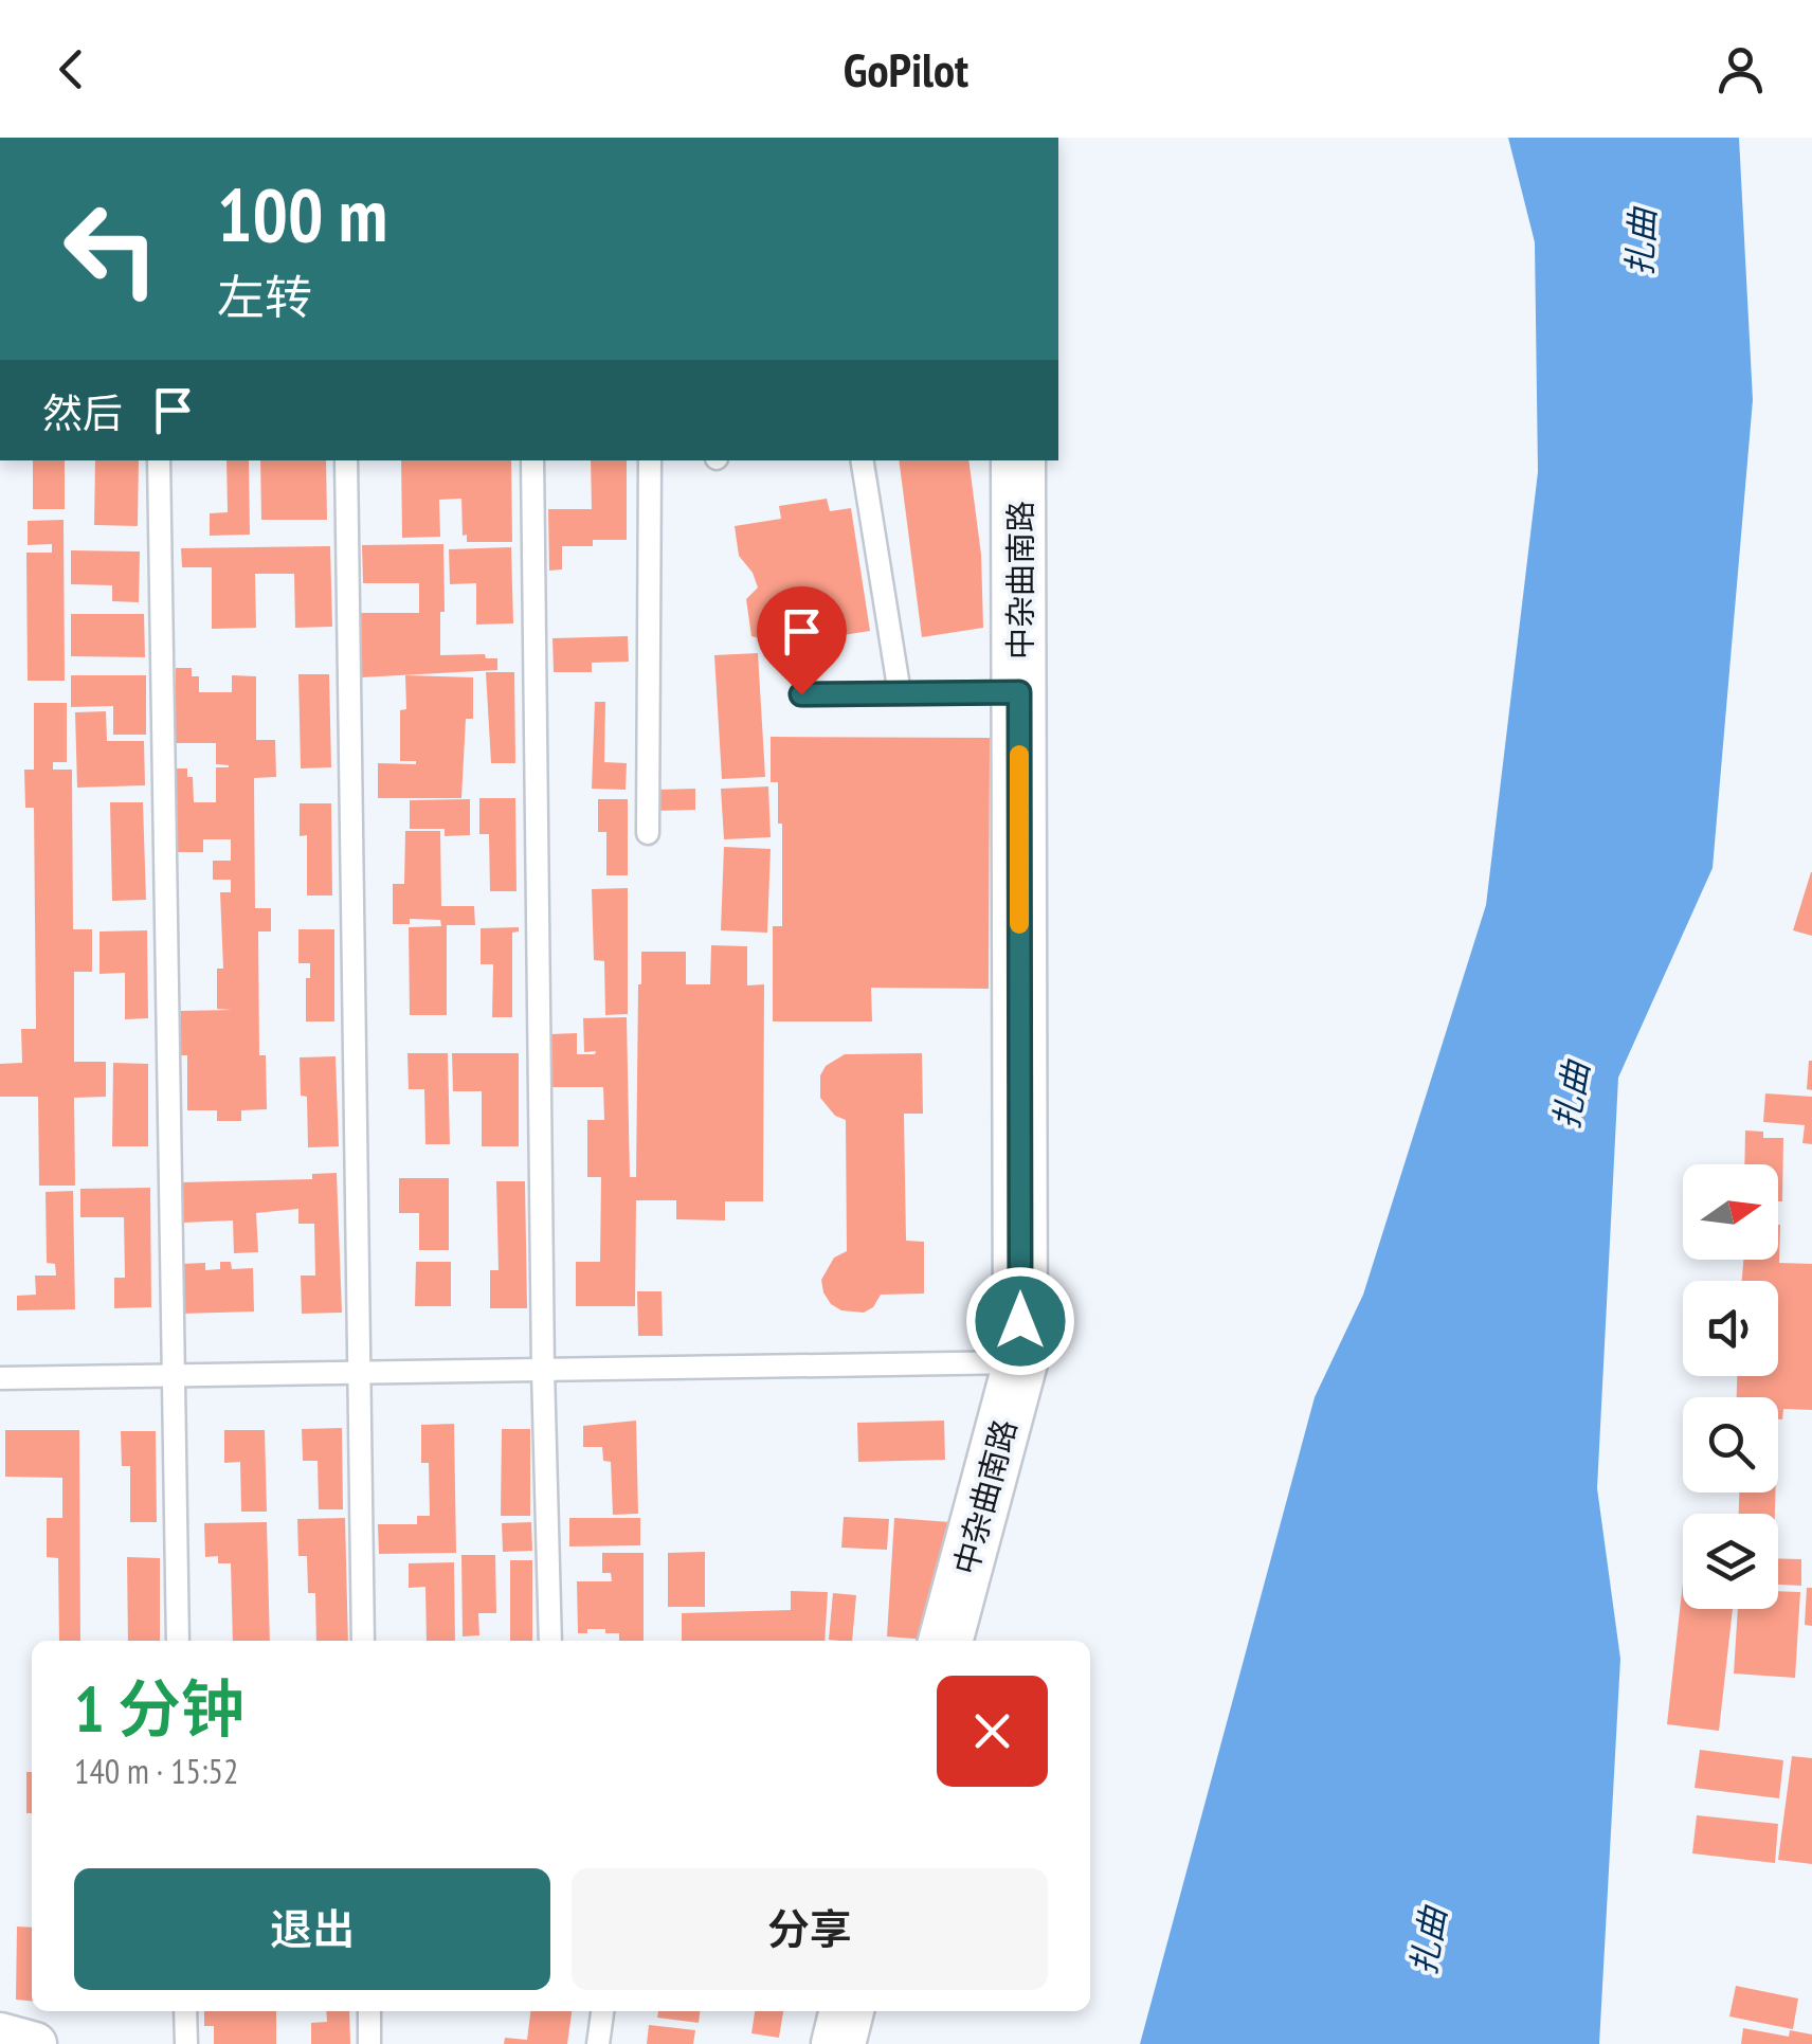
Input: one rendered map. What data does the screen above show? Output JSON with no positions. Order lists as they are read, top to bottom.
{
  "streets": {
    "street": ["中杂曲南路"]
  },
  "water": ["扎曲"],
  "north": "right",
  "page": {
    "header": "GoPilot",
    "turn": ["100 m", "左转"],
    "then": "然后",
    "heading": ["1 分钟", "140 m · 15:52"],
    "buttons": ["退出", "分享"]
  }
}
